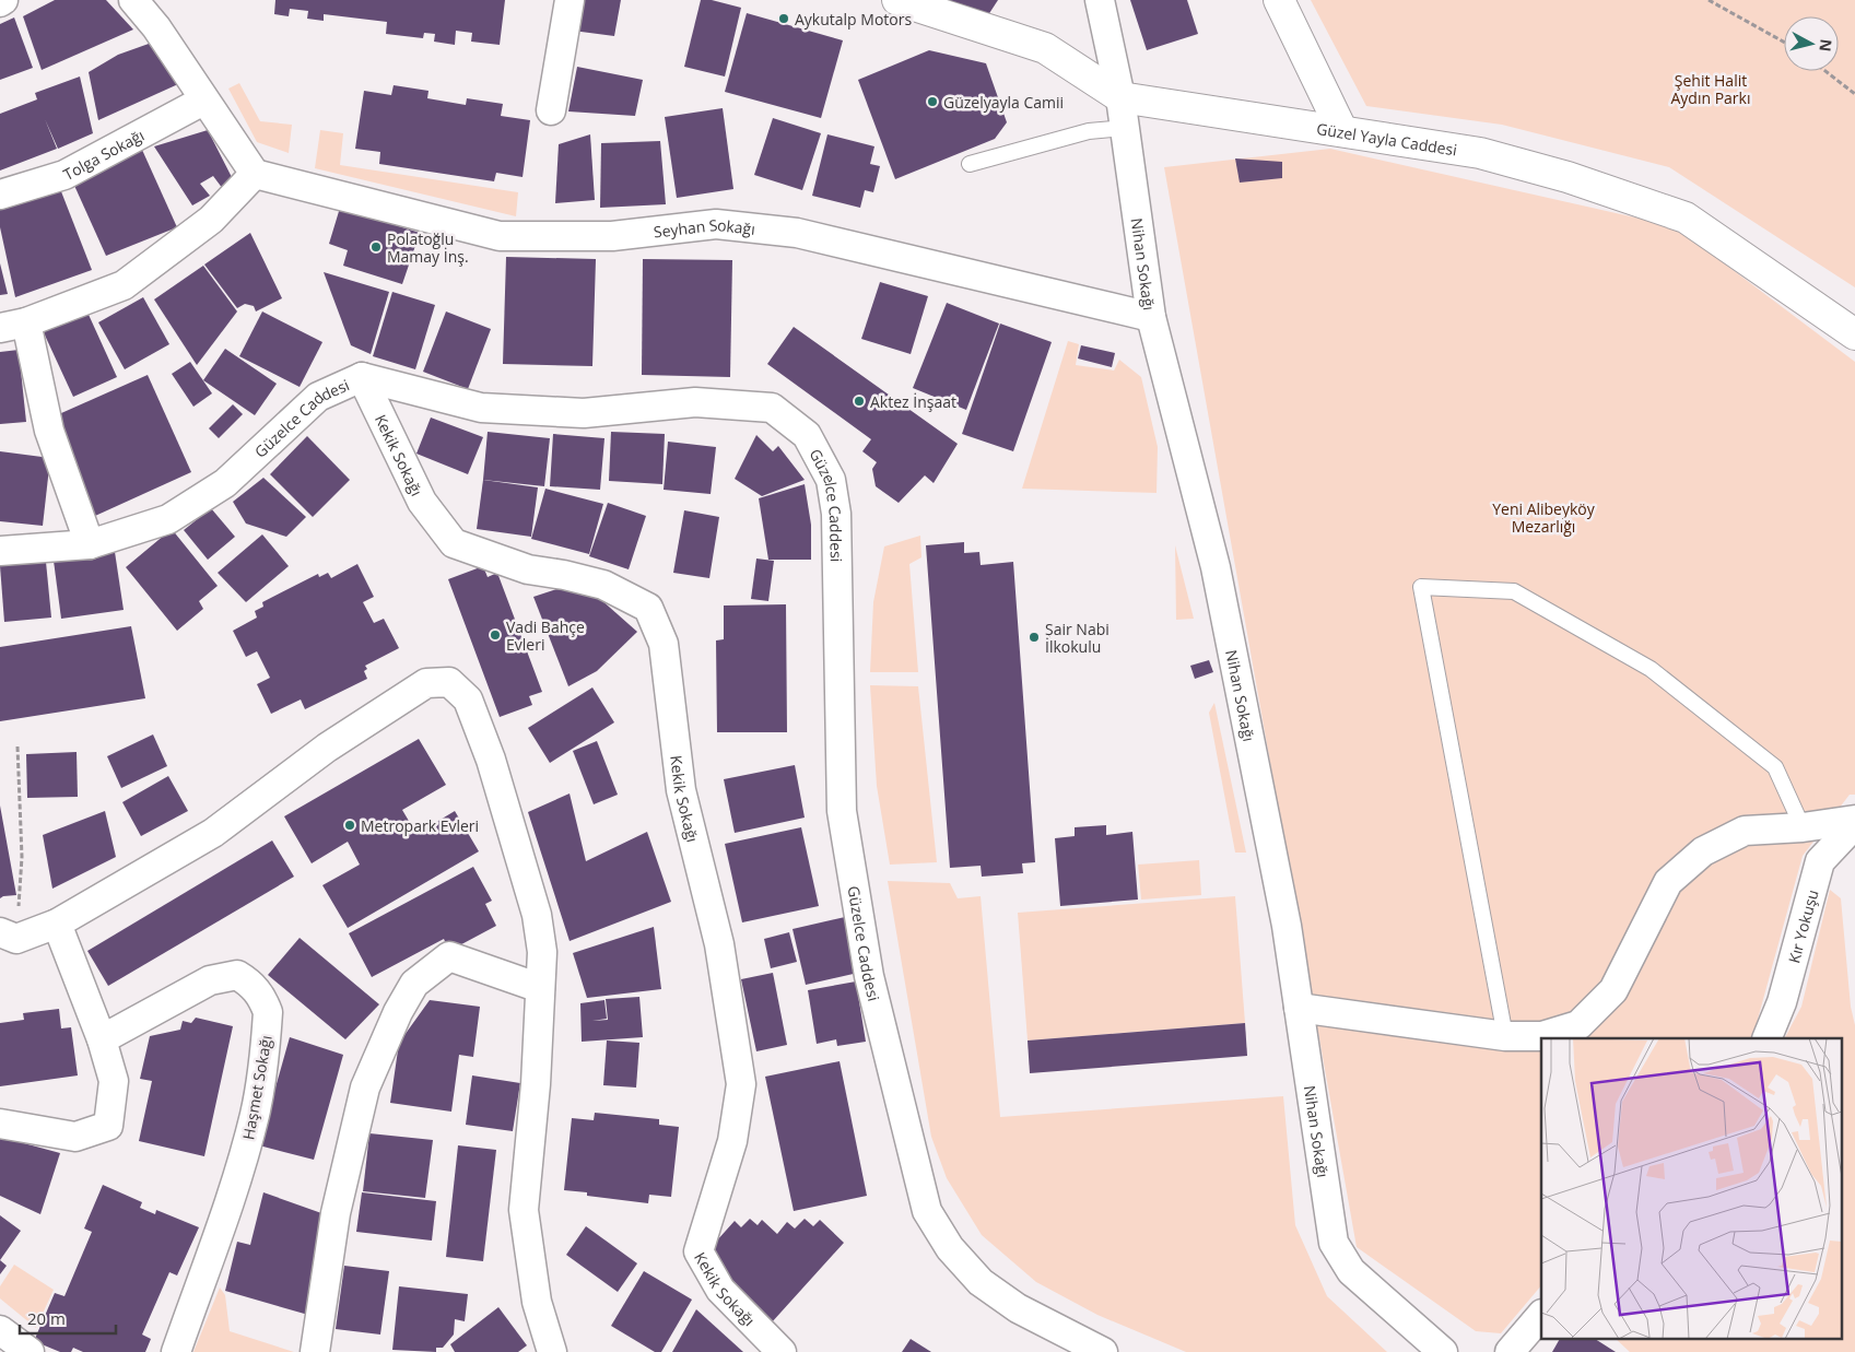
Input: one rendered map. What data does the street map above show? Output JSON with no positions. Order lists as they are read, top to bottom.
{
  "streets": {
    "main road": ["Güzel Yayla Caddesi"],
    "street": [
      "Tolga Sokağı",
      "Seyhan Sokağı",
      "Nihan Sokağı",
      "Güzelce Caddesi",
      "Kekik Sokağı",
      "Kır Yokuşu",
      "Haşmet Sokağı"
    ]
  },
  "crossings": [
    ["Güzel Yayla Caddesi", "Nihan Sokağı"],
    ["Seyhan Sokağı", "Nihan Sokağı"],
    ["Güzelce Caddesi", "Kekik Sokağı"]
  ],
  "parks": ["Şehit Halit Aydın Parkı", "Yeni Alibeyköy Mezarlığı"],
  "places": [
    "Aykutalp Motors",
    "Güzelyayla Camii",
    "Polatoğlu Mamay İnş.",
    "Aktez İnşaat",
    "Vadi Bahçe Evleri",
    "Şair Nabi İlkokulu",
    "Metropark Evleri"
  ],
  "scale_bar": "20 m",
  "north": "right"
}
